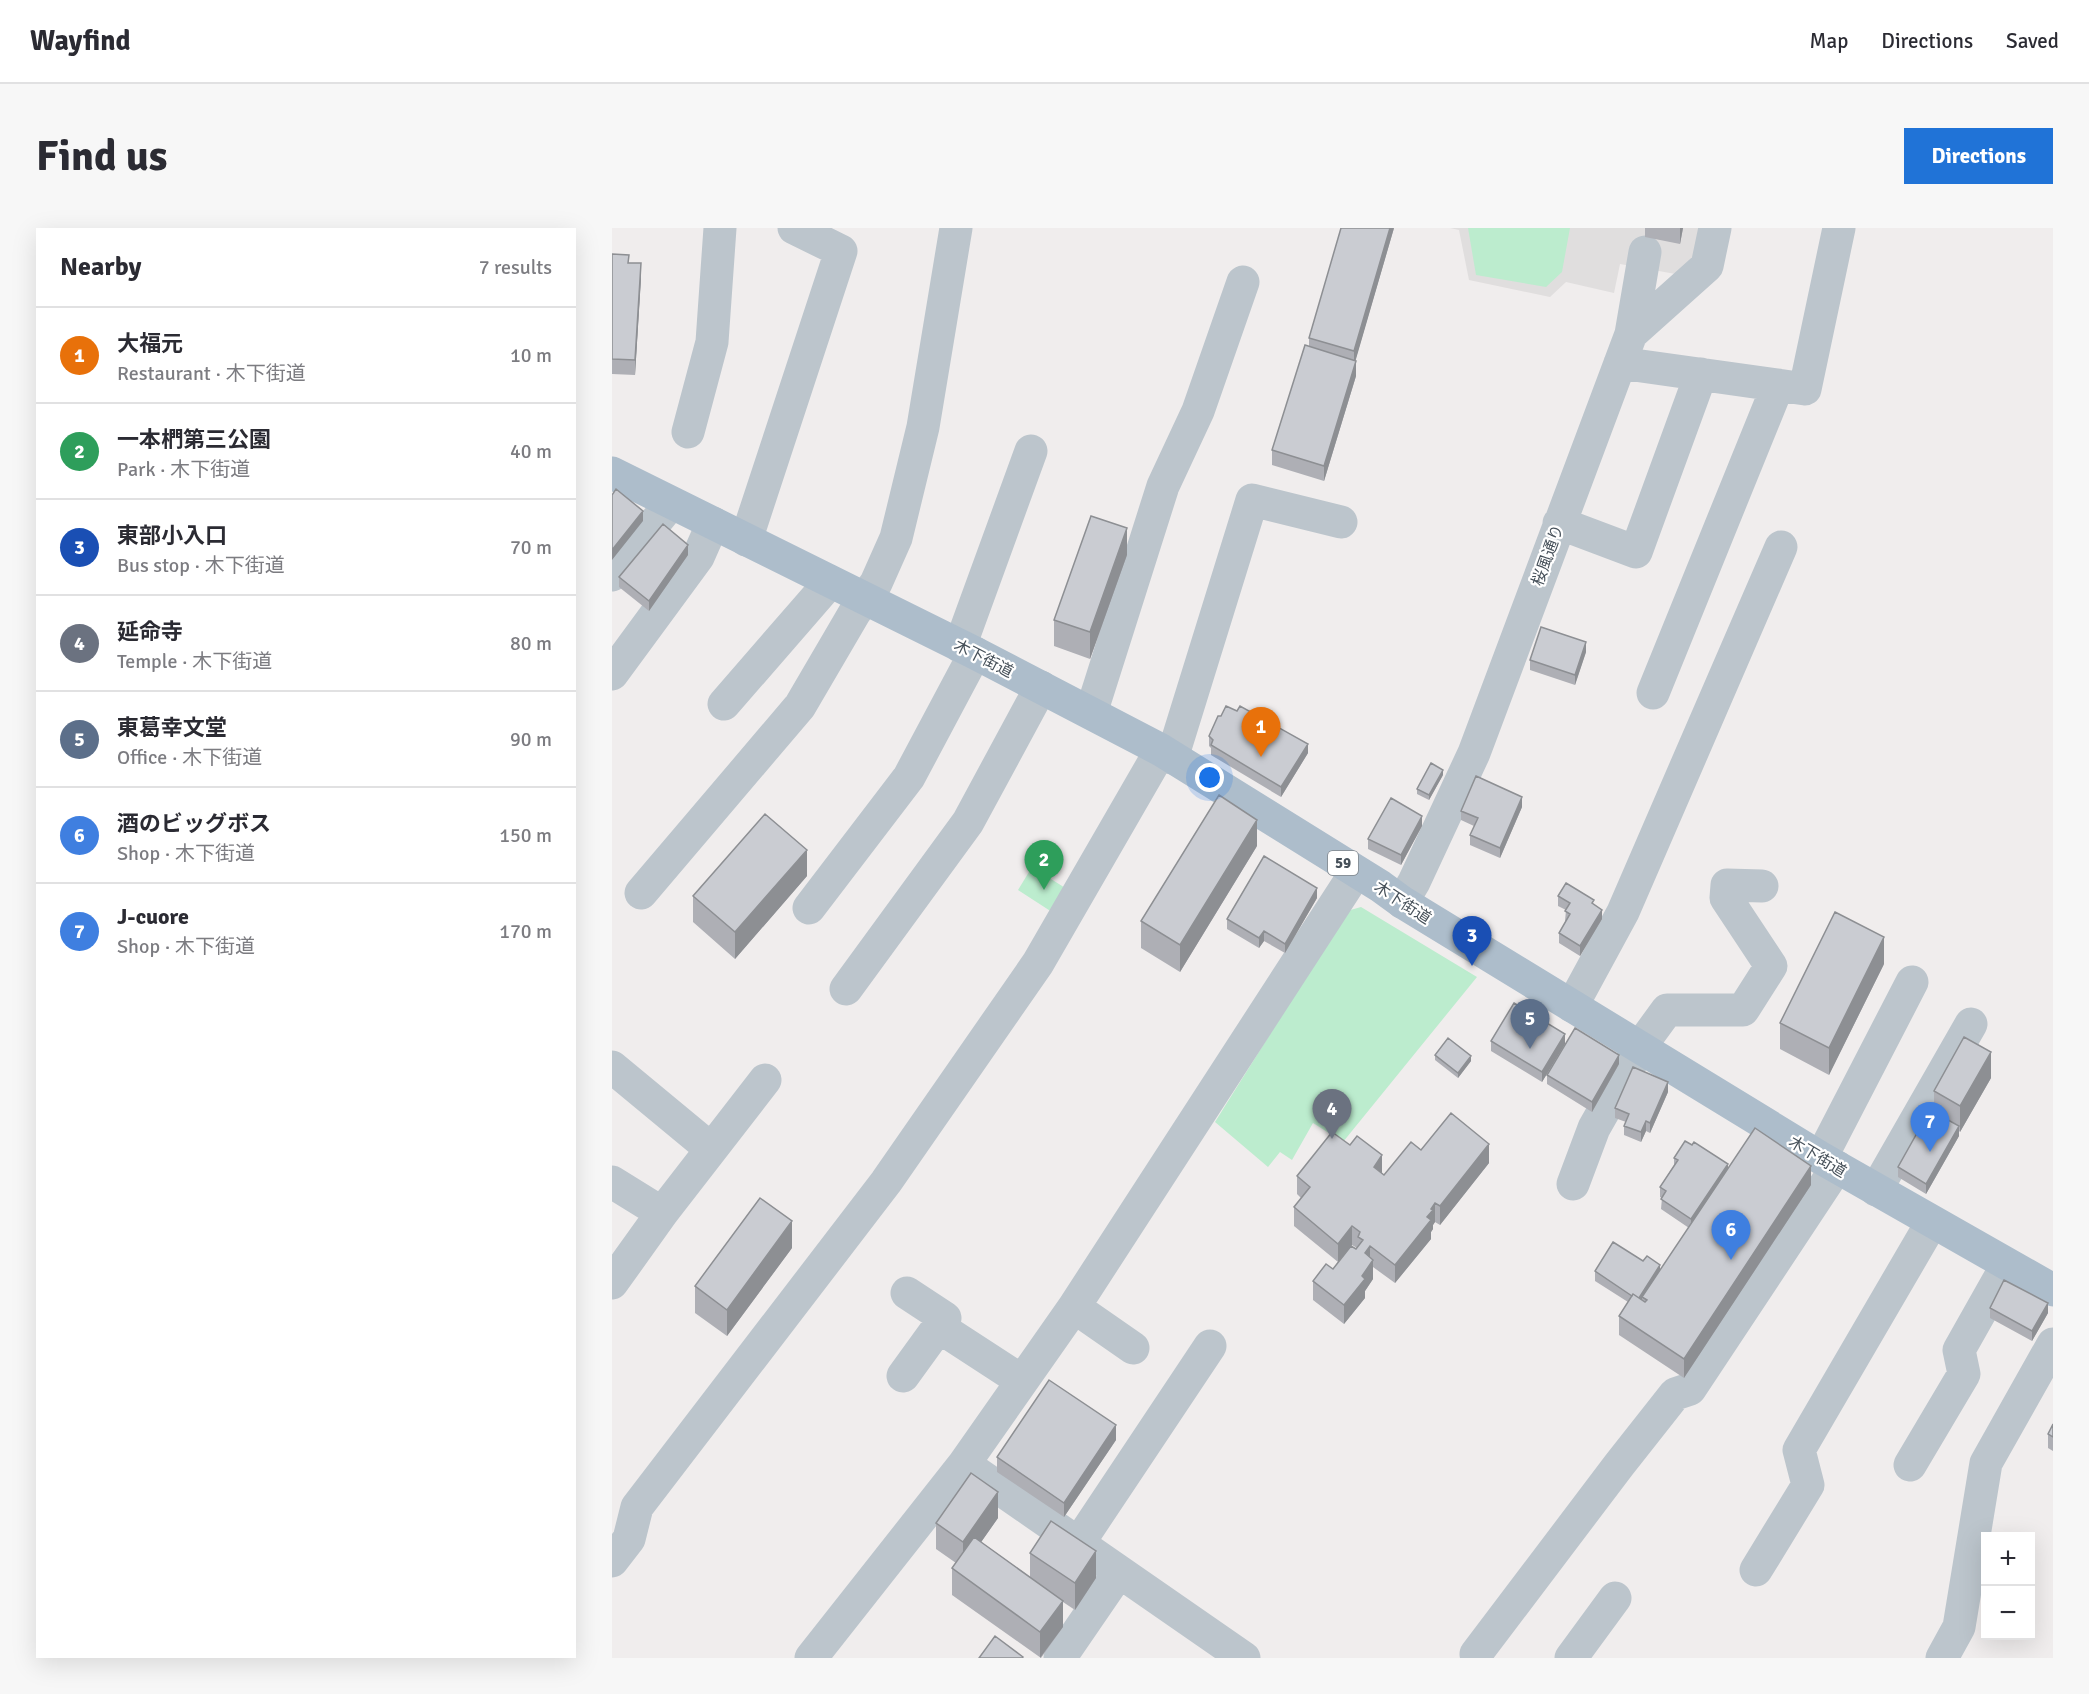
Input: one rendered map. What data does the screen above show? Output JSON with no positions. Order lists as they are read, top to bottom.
{
  "streets": {
    "main road": ["木下街道", "59"],
    "street": ["桜風通り"]
  },
  "crossings": [
    ["桜風通り", "木下街道"]
  ],
  "page": {
    "header": "Wayfind",
    "nav": ["Map", "Directions", "Saved"],
    "buttons": "Directions",
    "title": "Find us",
    "heading": ["Nearby", "7 results"],
    "list": [
      {
        "mark": "1",
        "name": "大福元",
        "note": "Restaurant · 木下街道",
        "value": "10 m"
      },
      {
        "mark": "2",
        "name": "一本椚第三公園",
        "note": "Park · 木下街道",
        "value": "40 m"
      },
      {
        "mark": "3",
        "name": "東部小入口",
        "note": "Bus stop · 木下街道",
        "value": "70 m"
      },
      {
        "mark": "4",
        "name": "延命寺",
        "note": "Temple · 木下街道",
        "value": "80 m"
      },
      {
        "mark": "5",
        "name": "東葛幸文堂",
        "note": "Office · 木下街道",
        "value": "90 m"
      },
      {
        "mark": "6",
        "name": "酒のビッグボス",
        "note": "Shop · 木下街道",
        "value": "150 m"
      },
      {
        "mark": "7",
        "name": "J-cuore",
        "note": "Shop · 木下街道",
        "value": "170 m"
      }
    ],
    "pins": [
      "1",
      "2",
      "3",
      "5",
      "4",
      "7",
      "6"
    ],
    "map_buttons": ["+", "−"]
  }
}
